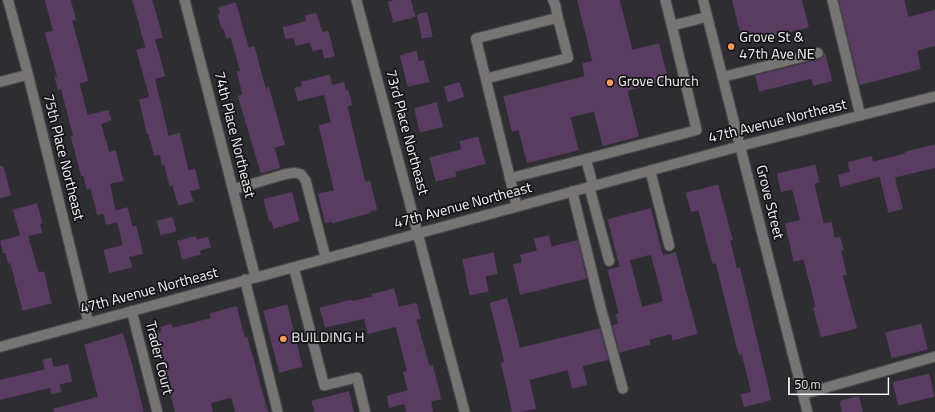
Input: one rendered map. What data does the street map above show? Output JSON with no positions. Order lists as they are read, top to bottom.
{
  "streets": {
    "street": [
      "47th Avenue Northeast",
      "73rd Place Northeast",
      "74th Place Northeast",
      "75th Place Northeast",
      "Grove Street",
      "Trader Court"
    ]
  },
  "crossings": [
    ["47th Avenue Northeast", "73rd Place Northeast"],
    ["47th Avenue Northeast", "74th Place Northeast"],
    ["47th Avenue Northeast", "75th Place Northeast"],
    ["47th Avenue Northeast", "Grove Street"],
    ["47th Avenue Northeast", "Trader Court"]
  ],
  "places": ["Grove St & 47th Ave NE", "Grove Church", "BUILDING H"],
  "scale_bar": "50 m"
}
